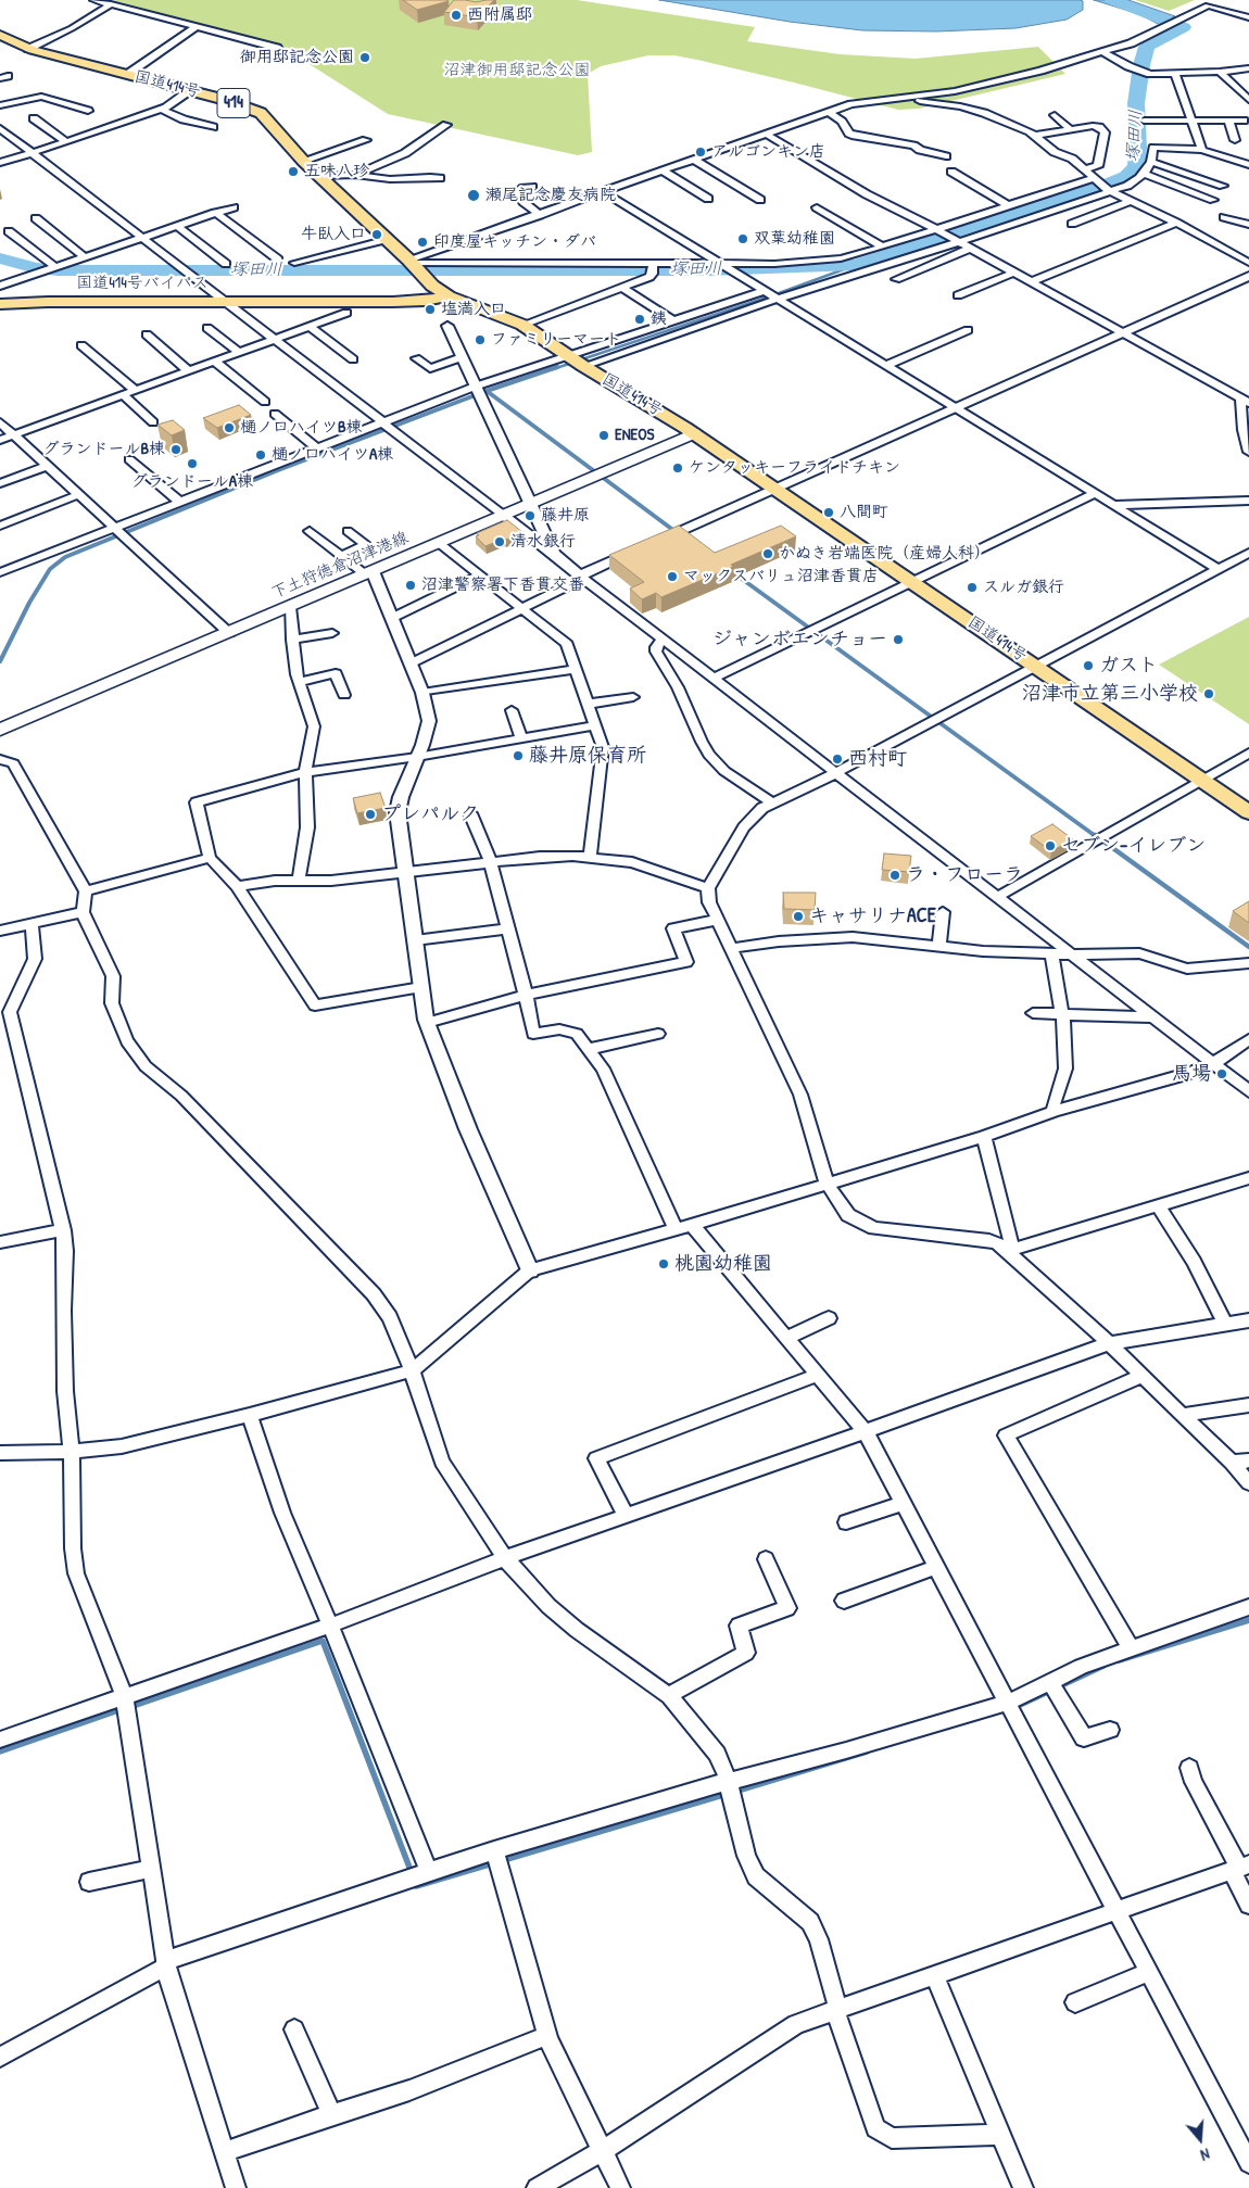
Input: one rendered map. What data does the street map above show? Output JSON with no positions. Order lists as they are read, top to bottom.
{
  "streets": {
    "highway": ["国道414号", "414", "国道414号バイパス"],
    "main road": ["下土狩徳倉沼津港線"]
  },
  "crossings": [
    ["国道414号", "国道414号バイパス"],
    ["国道414号", "下土狩徳倉沼津港線"]
  ],
  "water": ["塚田川"],
  "parks": ["沼津御用邸記念公園"],
  "places": [
    "西附属邸",
    "御用邸記念公園",
    "アルゴンキン店",
    "五味八珍",
    "瀬尾記念慶友病院",
    "牛臥入口",
    "双葉幼稚園",
    "印度屋キッチン・ダバ",
    "塩満入口",
    "銕",
    "ファミリーマート",
    "樋ノ口ハイツB棟",
    "ENEOS",
    "グランドールB棟",
    "樋ノ口ハイツA棟",
    "グランドールA棟",
    "ケンタッキーフライドチキン",
    "八間町",
    "藤井原",
    "清水銀行",
    "かぬき岩端医院（産婦人科）",
    "マックスバリュ沼津香貫店",
    "沼津警察署下香貫交番",
    "スルガ銀行",
    "ジャンボエンチョー",
    "ガスト",
    "沼津市立第三小学校",
    "藤井原保育所",
    "西村町",
    "プレパルク",
    "セブン-イレブン",
    "ラ・フローラ",
    "キャサリナACE",
    "馬場",
    "桃園幼稚園"
  ],
  "north": "bottom"
}
